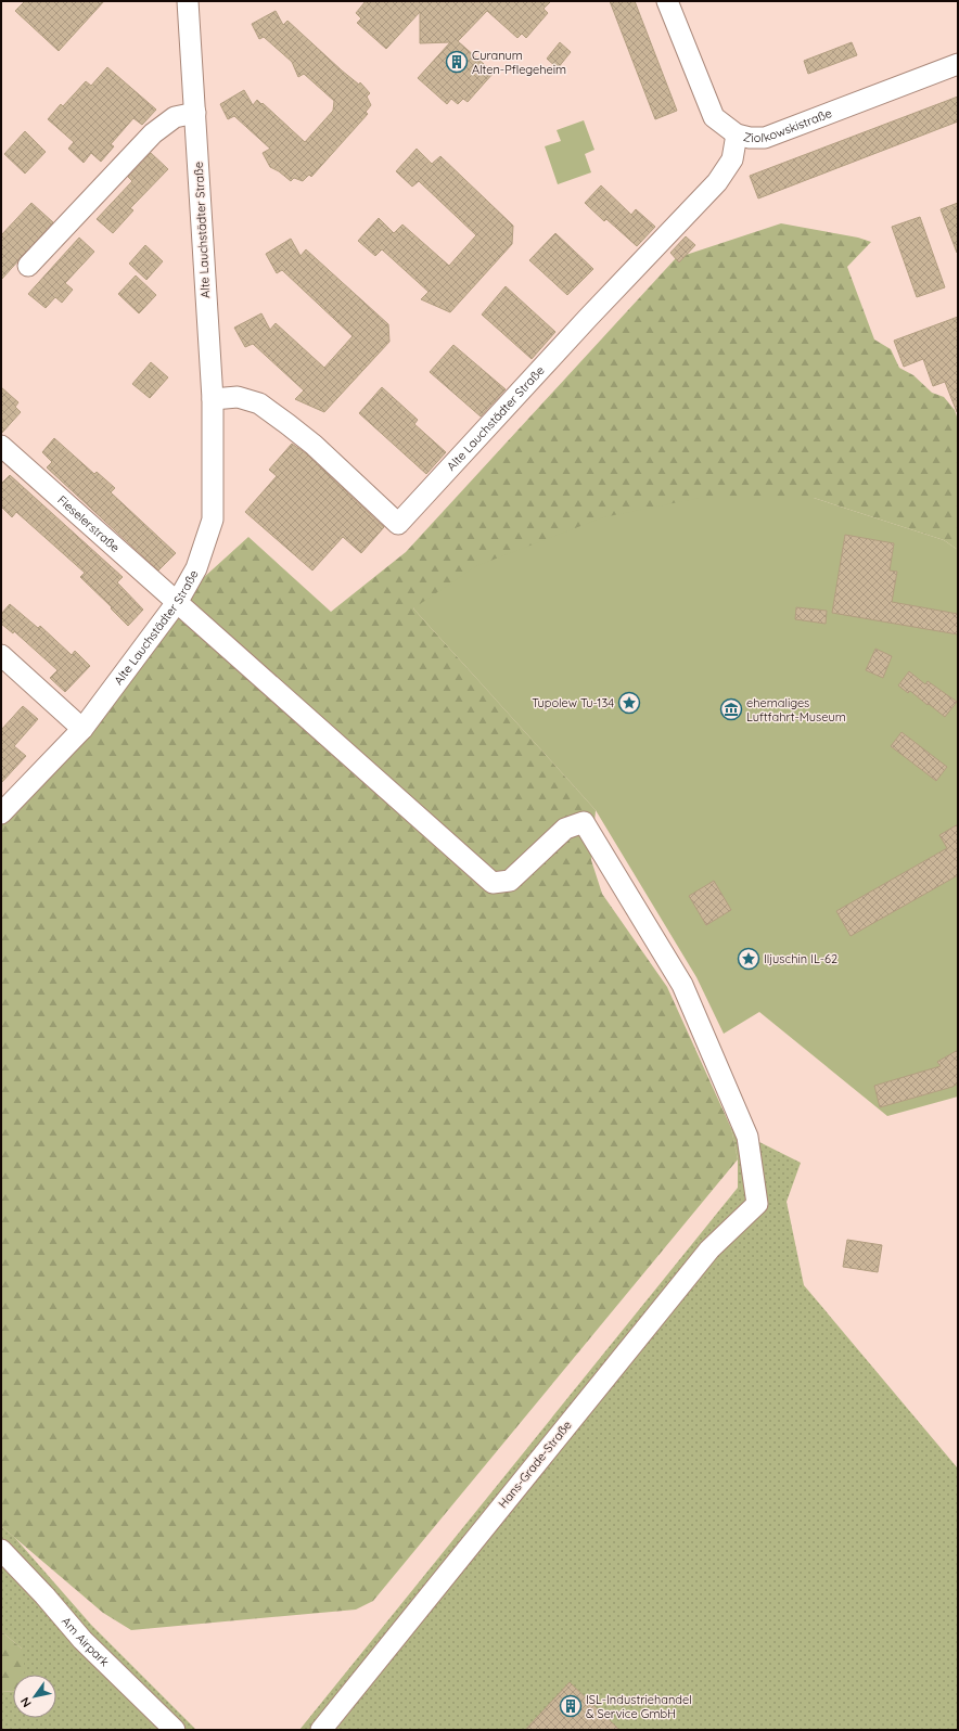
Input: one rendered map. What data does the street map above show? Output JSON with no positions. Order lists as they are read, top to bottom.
{
  "streets": {
    "street": [
      "Ziolkowskistraße",
      "Alte Lauchstädter Straße",
      "Fieselerstraße",
      "Hans-Grade-Straße",
      "Am Airpark"
    ]
  },
  "crossings": [
    ["Ziolkowskistraße", "Alte Lauchstädter Straße"],
    ["Alte Lauchstädter Straße", "Fieselerstraße"],
    ["Fieselerstraße", "Hans-Grade-Straße"]
  ],
  "places": {
    "building": ["Curanum Alten-Pflegeheim", "ISL-Industriehandel & Service GmbH"],
    "place": ["Tupolew Tu-134", "Iljuschin IL-62"],
    "museum": ["ehemaliges Luftfahrt-Museum"]
  },
  "north": "bottom left"
}
